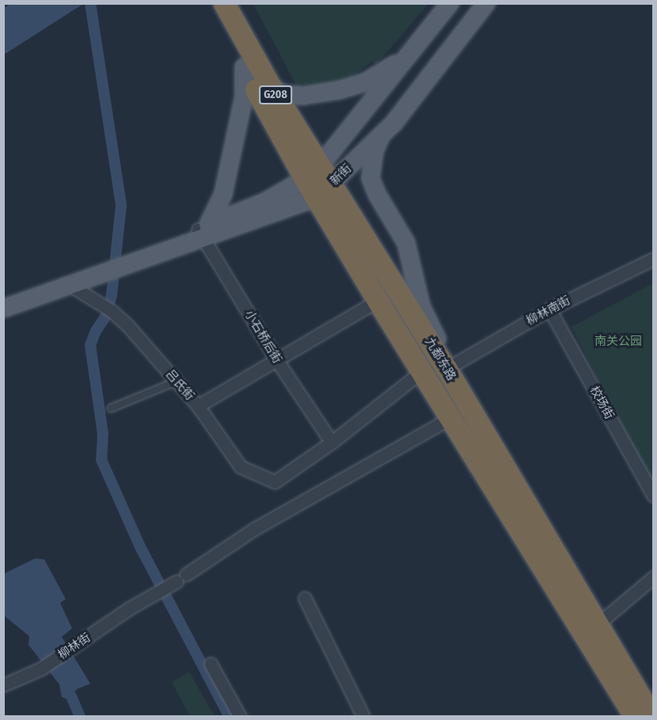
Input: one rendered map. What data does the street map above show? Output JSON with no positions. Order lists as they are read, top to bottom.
{
  "streets": {
    "highway": ["G208", "九都东路"],
    "main road": ["新街"],
    "street": [
      "柳林南街",
      "小石桥后街",
      "吕氏街",
      "校场街",
      "柳林街"
    ]
  },
  "crossings": [
    ["新街", "小石桥后街"],
    ["新街", "九都东路"],
    ["新街", "吕氏街"],
    ["柳林南街", "九都东路"],
    ["柳林南街", "校场街"],
    ["小石桥后街", "吕氏街"],
    ["九都东路", "柳林街"]
  ],
  "parks": ["南关公园"]
}
